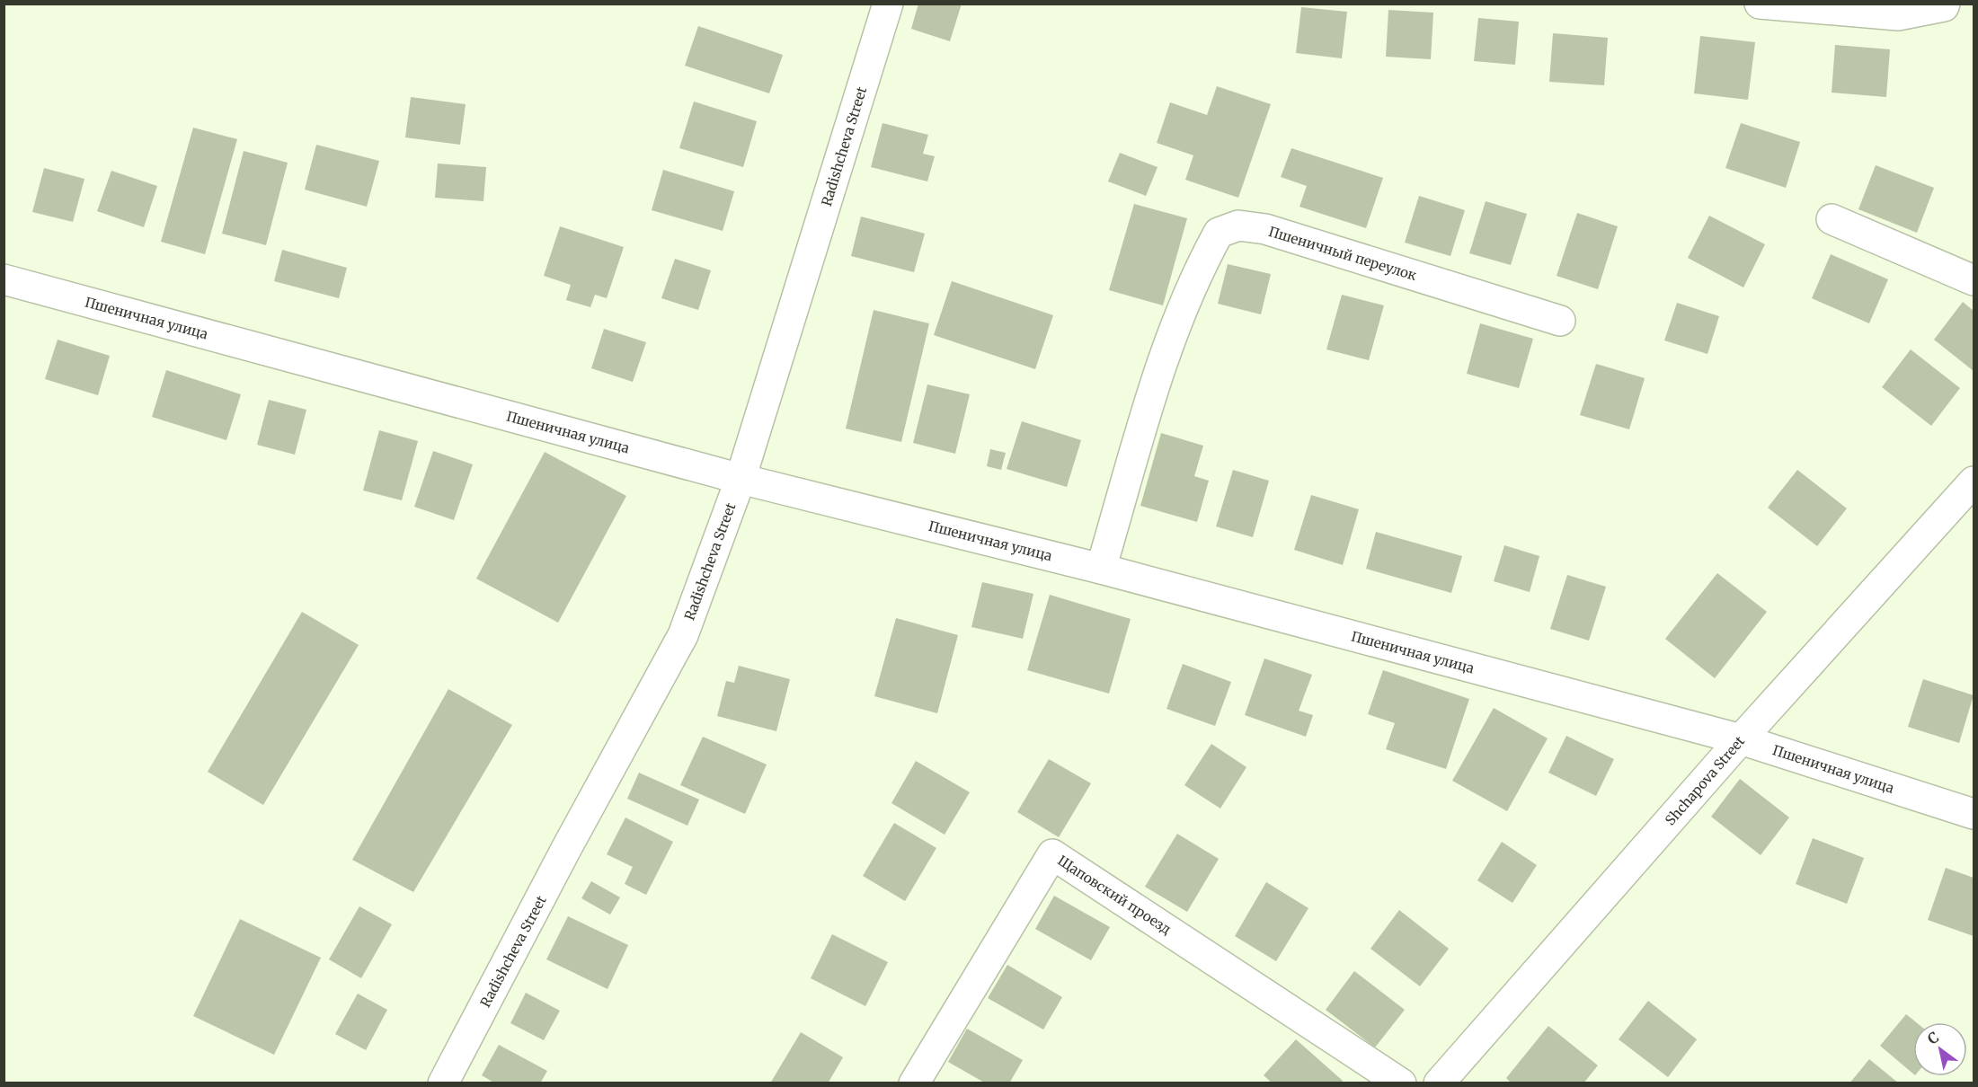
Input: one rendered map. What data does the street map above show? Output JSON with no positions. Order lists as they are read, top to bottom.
{
  "streets": {
    "street": [
      "Radishcheva Street",
      "Пшеничный переулок",
      "Пшеничная улица",
      "Shchapova Street",
      "Щаповский проезд"
    ]
  },
  "crossings": [
    ["Radishcheva Street", "Пшеничная улица"],
    ["Пшеничный переулок", "Пшеничная улица"],
    ["Пшеничная улица", "Shchapova Street"]
  ],
  "north": "top left"
}
